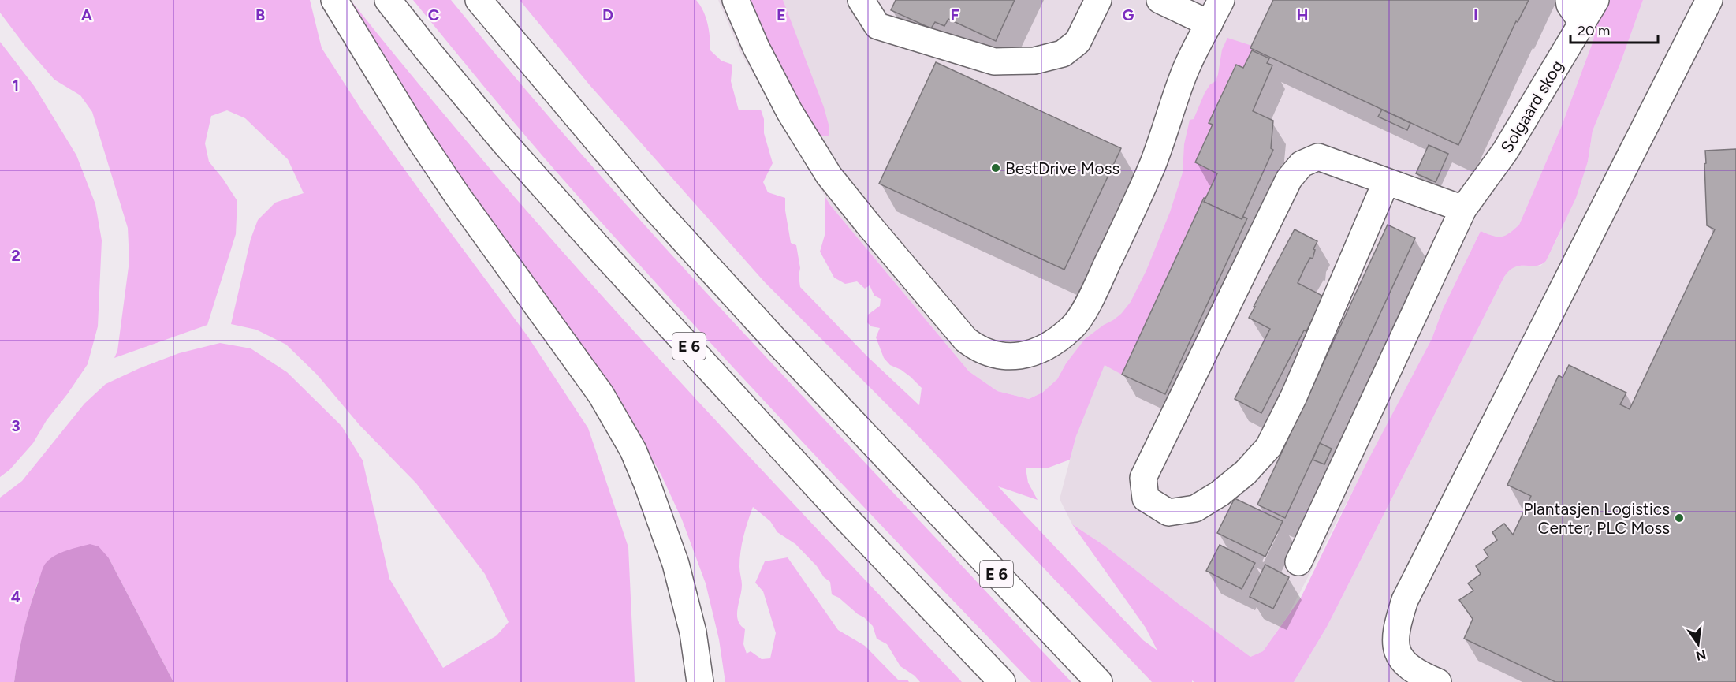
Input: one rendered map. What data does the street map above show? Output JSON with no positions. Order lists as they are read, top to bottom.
{
  "streets": {
    "main road": ["Solgaard skog", "E 6"]
  },
  "places": ["BestDrive Moss", "Plantasjen Logistics Center, PLC Moss"],
  "scale_bar": "20 m",
  "north": "bottom",
  "grid": {
    "columns": [
      "A",
      "B",
      "C",
      "D",
      "E",
      "F",
      "G",
      "H",
      "I"
    ],
    "rows": [
      "1",
      "2",
      "3",
      "4"
    ]
  }
}
